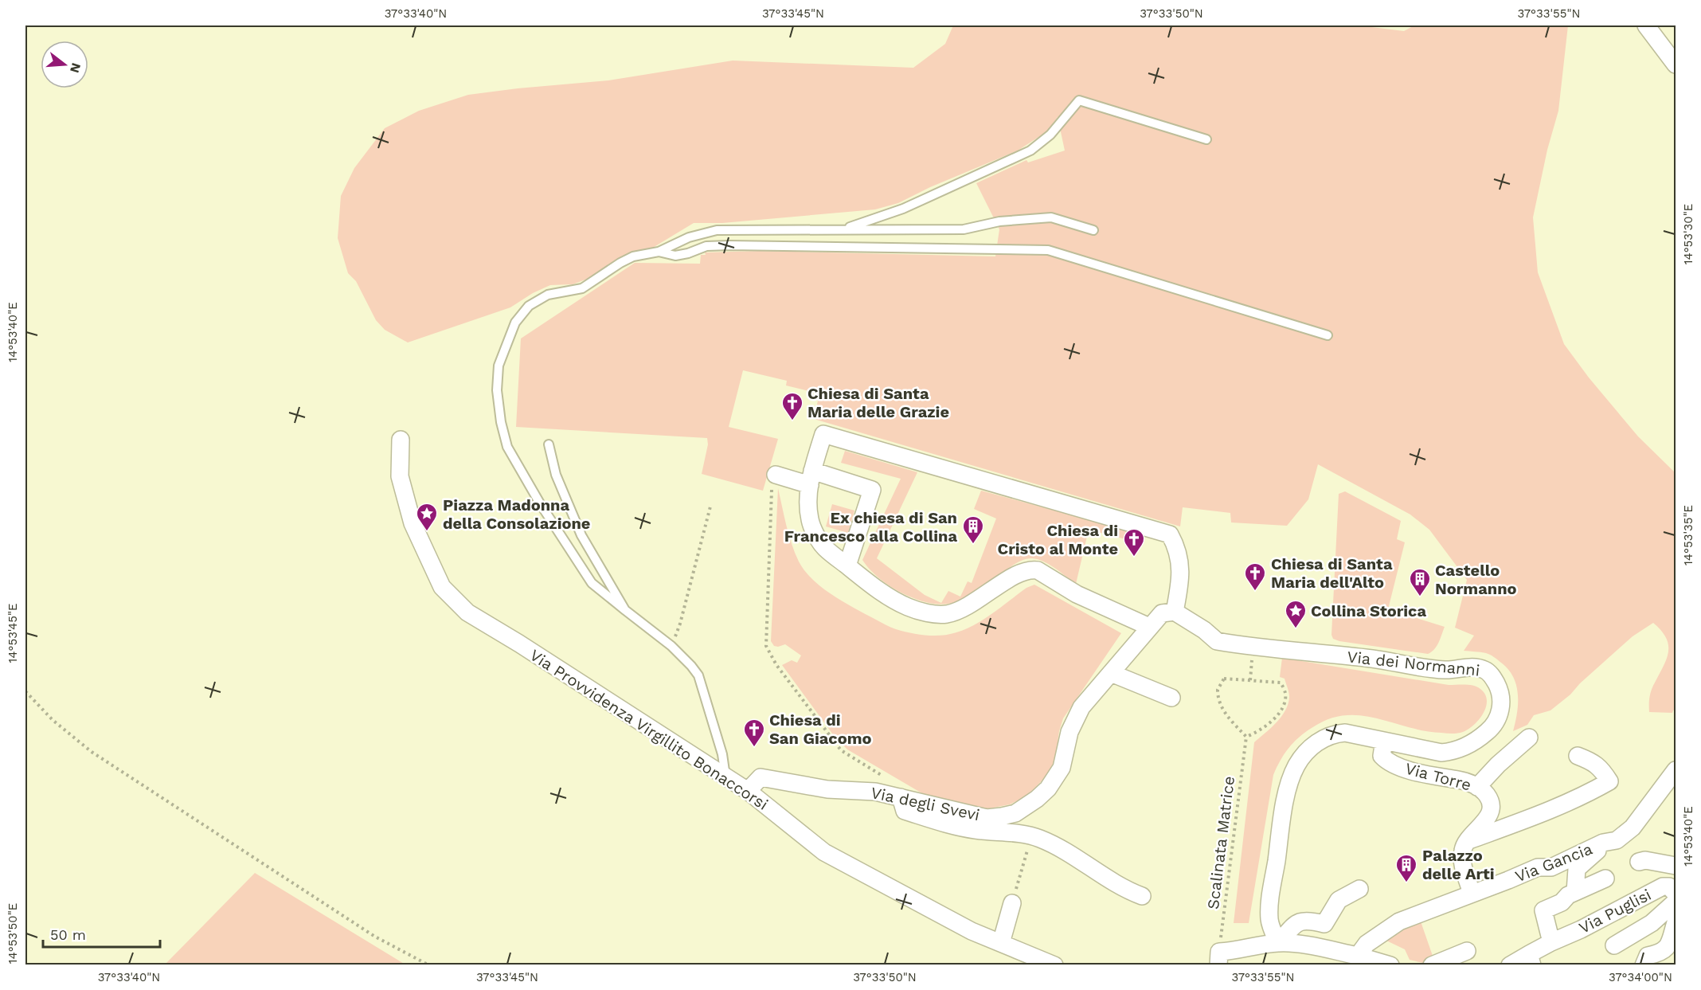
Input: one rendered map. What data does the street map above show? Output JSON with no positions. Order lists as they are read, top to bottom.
{
  "streets": {
    "street": [
      "Via dei Normanni",
      "Via Provvidenza Virgillito Bonaccorsi",
      "Via Torre",
      "Via degli Svevi",
      "Via Gancia",
      "Via Puglisi"
    ],
    "path": ["Scalinata Matrice"]
  },
  "crossings": [
    ["Via dei Normanni", "Via Torre"],
    ["Via dei Normanni", "Via degli Svevi"],
    ["Via Provvidenza Virgillito Bonaccorsi", "Via degli Svevi"]
  ],
  "places": {
    "church": [
      "Chiesa di Santa Maria delle Grazie",
      "Chiesa di Cristo al Monte",
      "Chiesa di Santa Maria dell'Alto",
      "Chiesa di San Giacomo"
    ],
    "place": ["Piazza Madonna della Consolazione", "Collina Storica"],
    "building": ["Ex chiesa di San Francesco alla Collina", "Castello Normanno", "Palazzo delle Arti"]
  },
  "scale_bar": "50 m",
  "north": "right",
  "coordinates": [
    "37°33'40\"N",
    "37°33'45\"N",
    "37°33'50\"N",
    "37°33'55\"N",
    "14°53'30\"E",
    "14°53'40\"E",
    "14°53'35\"E",
    "14°53'45\"E",
    "14°53'50\"E",
    "37°34'00\"N"
  ]
}
